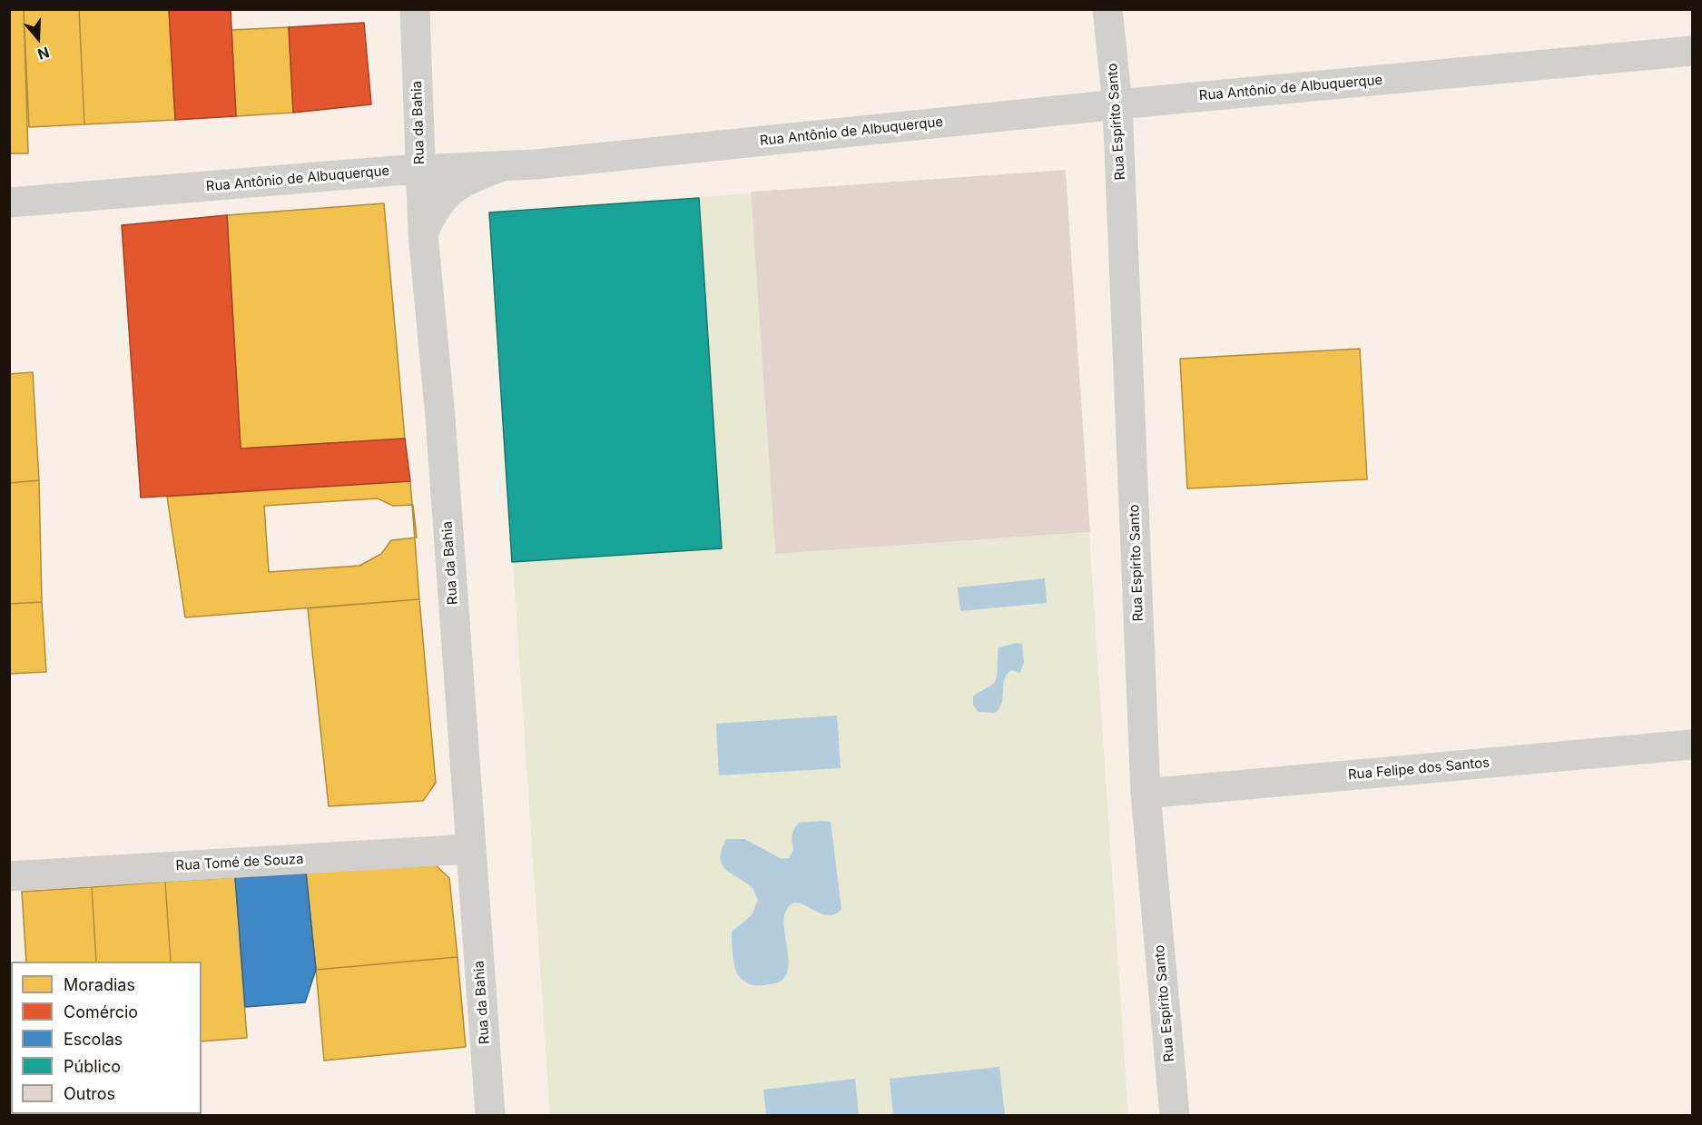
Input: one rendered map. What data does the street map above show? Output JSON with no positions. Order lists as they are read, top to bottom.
{
  "streets": {
    "street": [
      "Rua Antônio de Albuquerque",
      "Rua Espírito Santo",
      "Rua da Bahia",
      "Rua Felipe dos Santos",
      "Rua Tomé de Souza"
    ]
  },
  "crossings": [
    ["Rua Antônio de Albuquerque", "Rua Espírito Santo"],
    ["Rua Antônio de Albuquerque", "Rua da Bahia"],
    ["Rua Espírito Santo", "Rua Felipe dos Santos"],
    ["Rua da Bahia", "Rua Tomé de Souza"]
  ],
  "legend": [
    "Moradias",
    "Comércio",
    "Escolas",
    "Público",
    "Outros"
  ],
  "north": "bottom"
}
